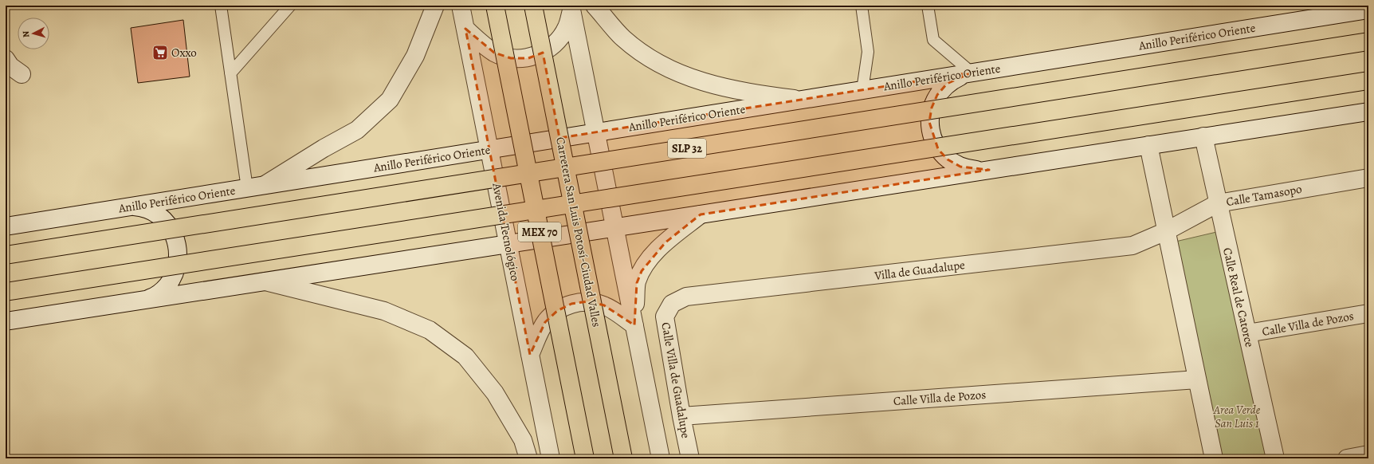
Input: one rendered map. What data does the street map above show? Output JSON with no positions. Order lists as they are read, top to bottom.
{
  "streets": {
    "main road": ["SLP 32", "MEX 70", "Carretera San Luis Potosí-Ciudad Valles"],
    "street": [
      "Anillo Periférico Oriente",
      "Calle Tamasopo",
      "Avenida Tecnológico",
      "Villa de Guadalupe",
      "Calle Real de Catorce",
      "Calle Villa de Pozos",
      "Calle Villa de Guadalupe"
    ]
  },
  "crossings": [
    ["Anillo Periférico Oriente", "Avenida Tecnológico"],
    ["Calle Tamasopo", "Villa de Guadalupe"],
    ["Calle Tamasopo", "Calle Real de Catorce"],
    ["Villa de Guadalupe", "Calle Villa de Guadalupe"],
    ["Calle Real de Catorce", "Calle Villa de Pozos"],
    ["Calle Villa de Pozos", "Calle Villa de Guadalupe"]
  ],
  "parks": ["Area Verde San Luis 1"],
  "places": {
    "supermarket": ["Oxxo"]
  },
  "north": "left"
}
